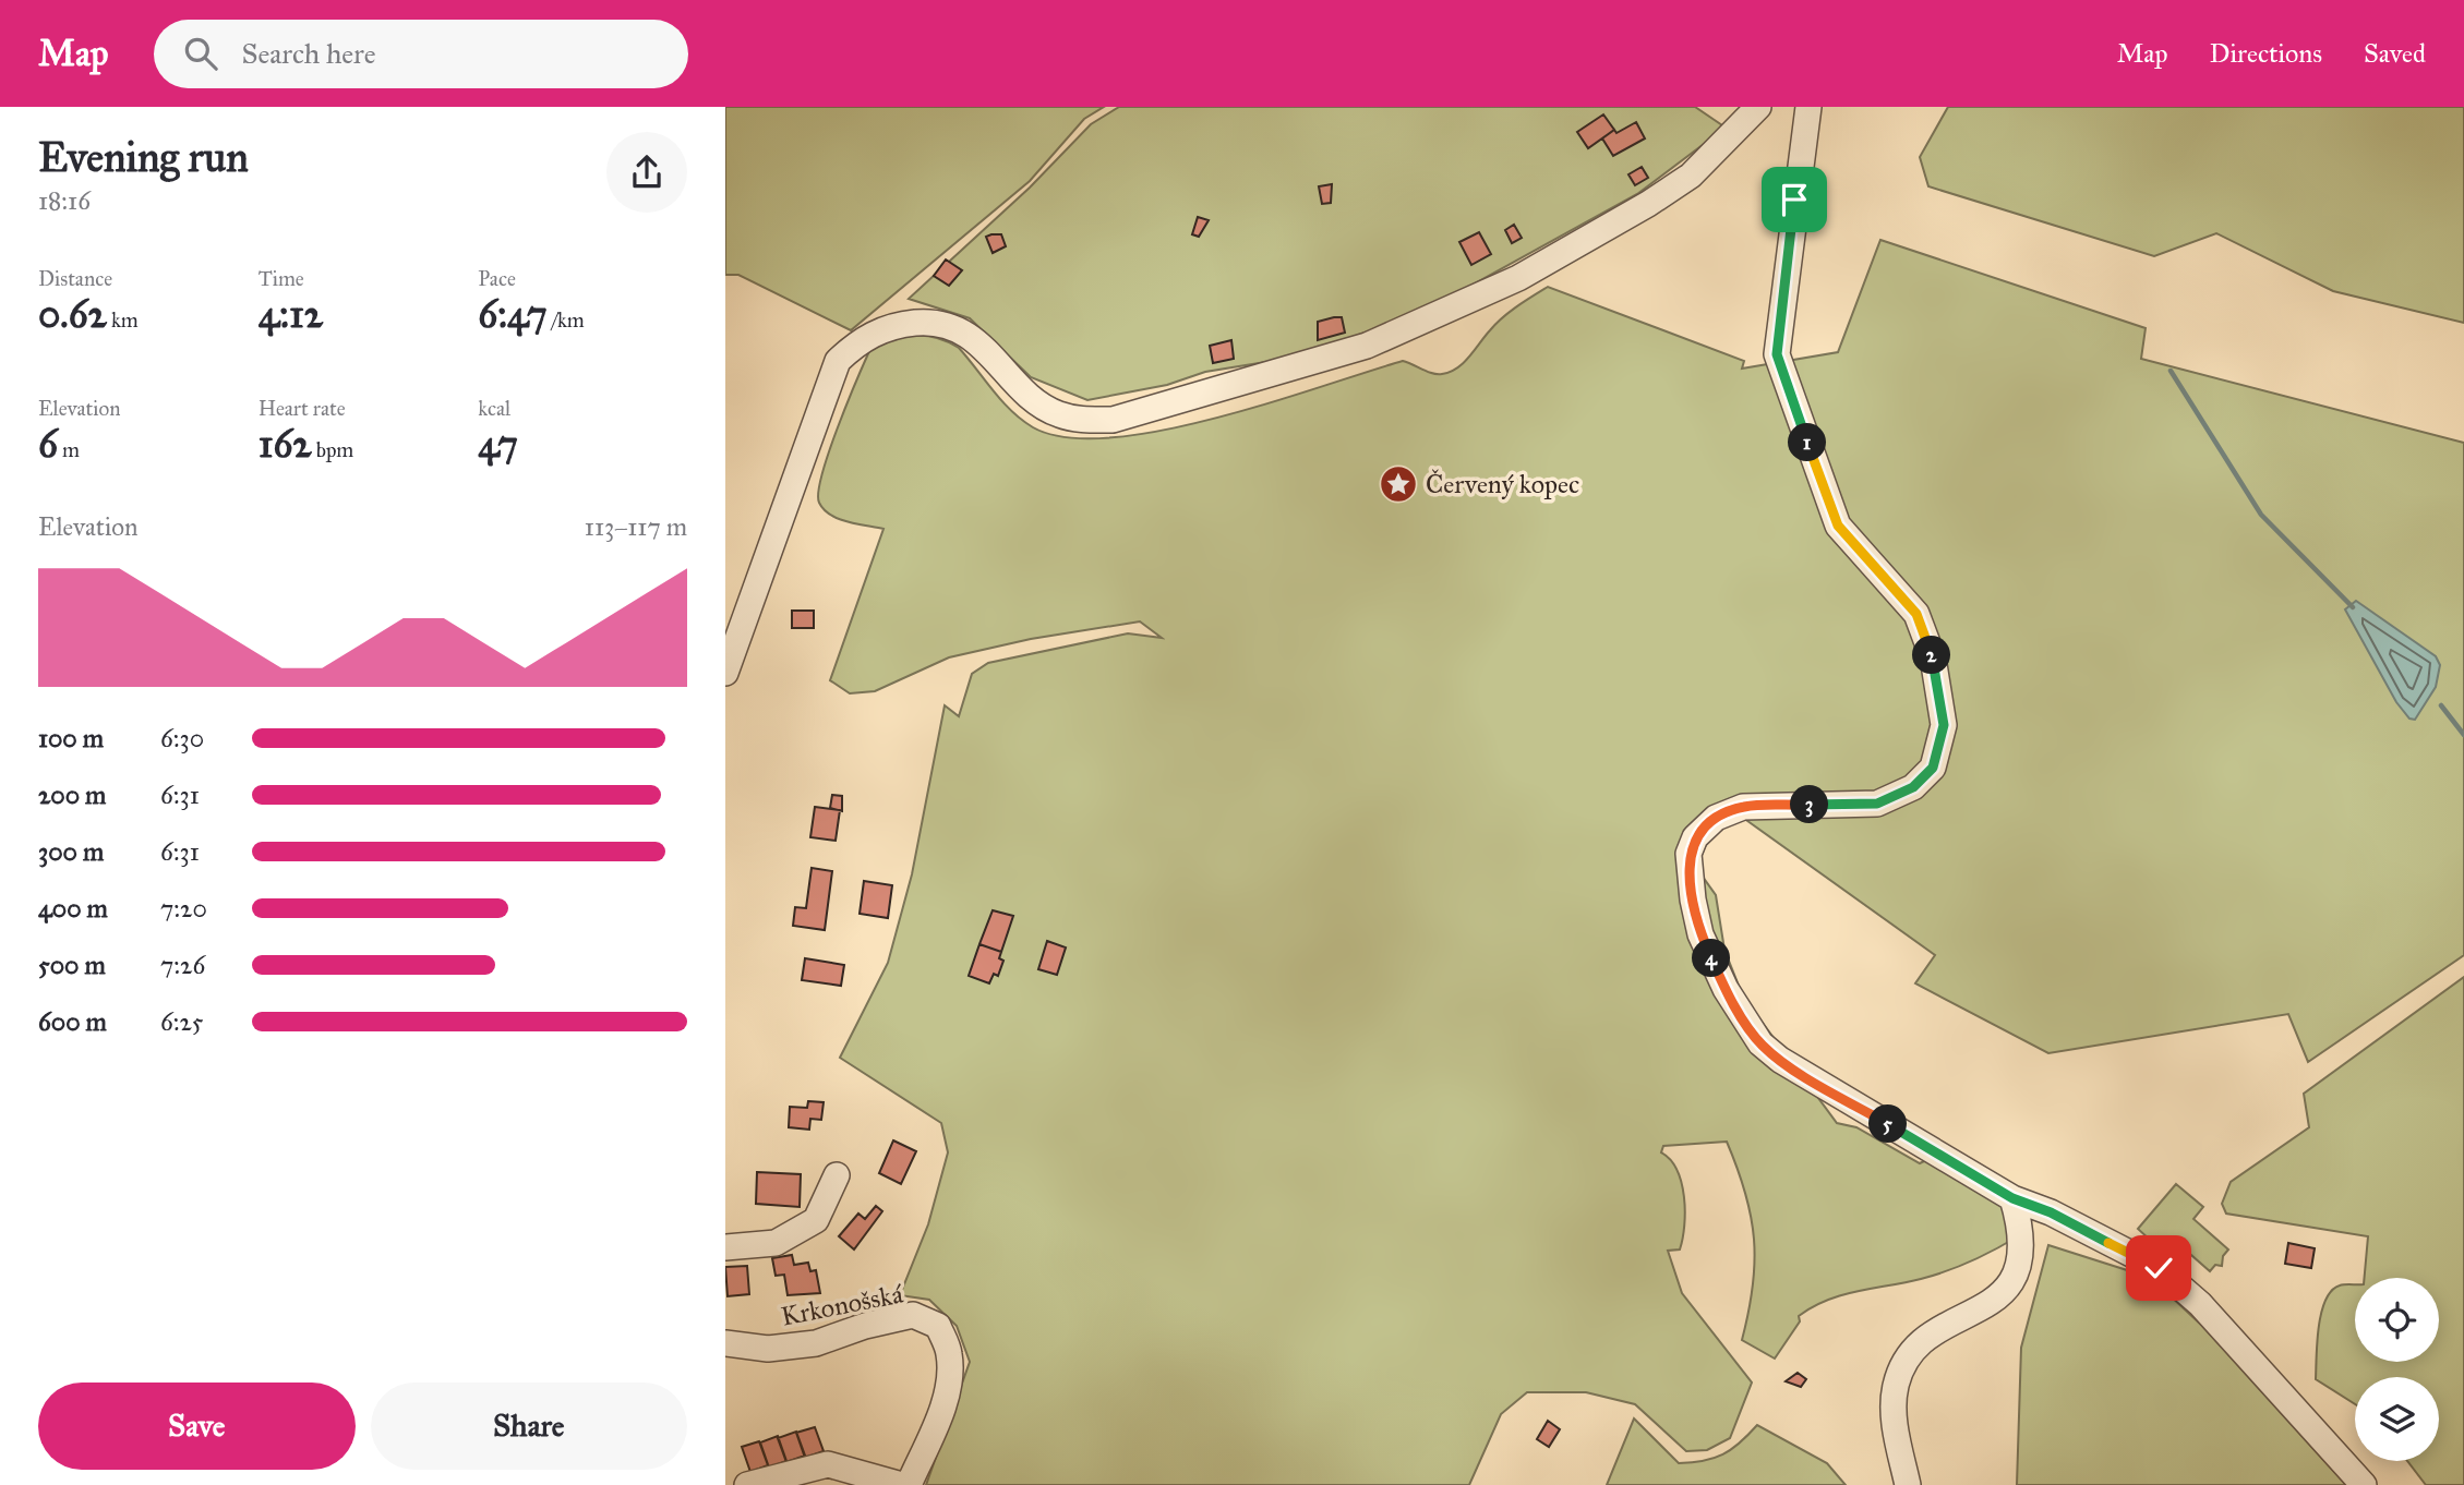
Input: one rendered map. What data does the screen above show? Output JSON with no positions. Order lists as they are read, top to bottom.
{
  "streets": {
    "street": ["Krkonošská"]
  },
  "places": {
    "place": ["Červený kopec"]
  },
  "page": {
    "header": "Map",
    "search": "Search here",
    "nav": ["Map", "Directions", "Saved"],
    "heading": ["Evening run", "18:16"],
    "stats": [
      ["Distance", "0.62 km"],
      ["Time", "4:12"],
      ["Pace", "6:47 /km"],
      ["Elevation", "6 m"],
      ["Heart rate", "162 bpm"],
      ["kcal", "47"]
    ],
    "pins": [
      "1",
      "2",
      "3",
      "4",
      "5"
    ],
    "chart": ["Elevation", "113–117 m"],
    "list": [
      {
        "name": "100 m",
        "note": "6:30"
      },
      {
        "name": "200 m",
        "note": "6:31"
      },
      {
        "name": "300 m",
        "note": "6:31"
      },
      {
        "name": "400 m",
        "note": "7:20"
      },
      {
        "name": "500 m",
        "note": "7:26"
      },
      {
        "name": "600 m",
        "note": "6:25"
      }
    ],
    "buttons": ["Save", "Share"]
  }
}
